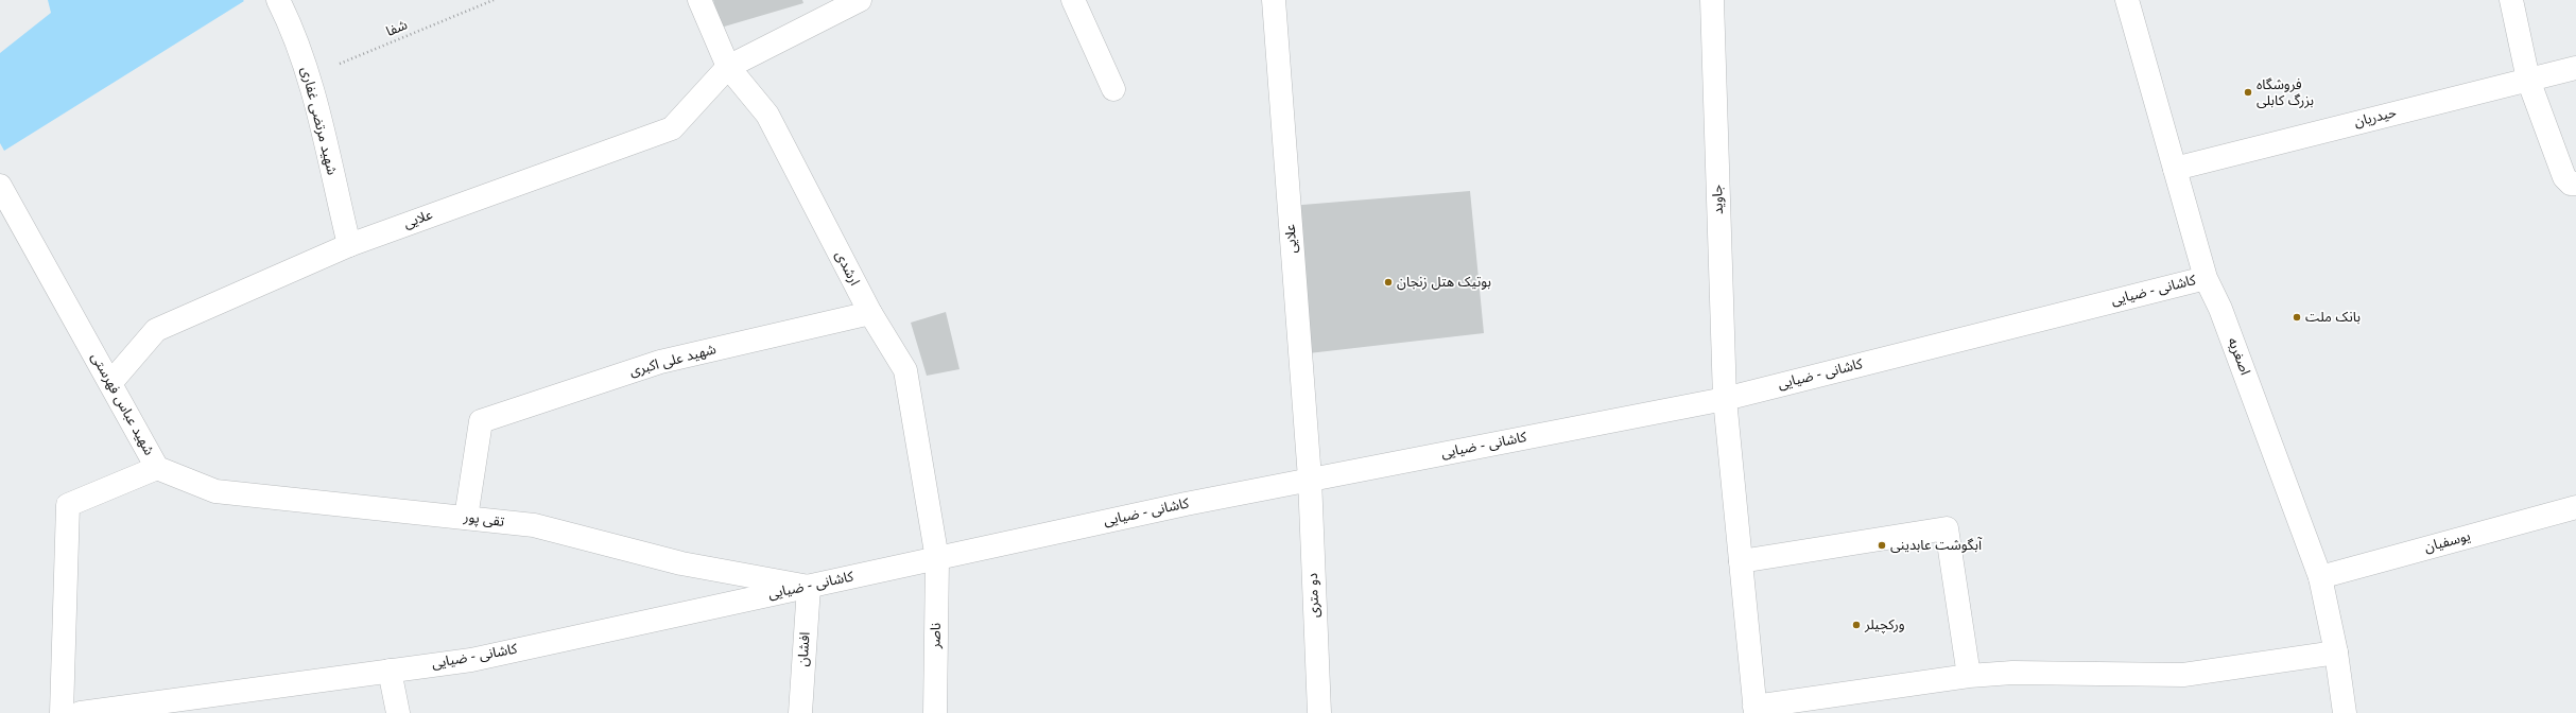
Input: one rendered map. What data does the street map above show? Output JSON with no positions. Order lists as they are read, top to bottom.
{
  "streets": {
    "street": [
      "حیدریان",
      "شهید مرتضی غفاری",
      "جاوید",
      "علایی",
      "ارشدی",
      "کاشانی - ضیایی",
      "اصغریه",
      "شهید علی اکبری",
      "شهید عباس فهرستی",
      "تقی پور",
      "یوسفیان",
      "دو متری",
      "ناصر",
      "افشان"
    ],
    "path": ["شفا"]
  },
  "crossings": [
    ["شفا", "شهید مرتضی غفاری"],
    ["حیدریان", "اصغریه"],
    ["شهید مرتضی غفاری", "علایی"],
    ["جاوید", "کاشانی - ضیایی"],
    ["علایی", "ارشدی"],
    ["علایی", "کاشانی - ضیایی"],
    ["علایی", "شهید عباس فهرستی"],
    ["علایی", "دو متری"],
    ["ارشدی", "کاشانی - ضیایی"],
    ["ارشدی", "شهید علی اکبری"],
    ["ارشدی", "ناصر"],
    ["کاشانی - ضیایی", "اصغریه"],
    ["کاشانی - ضیایی", "تقی پور"],
    ["کاشانی - ضیایی", "دو متری"],
    ["کاشانی - ضیایی", "ناصر"],
    ["کاشانی - ضیایی", "افشان"],
    ["اصغریه", "یوسفیان"],
    ["شهید علی اکبری", "تقی پور"],
    ["شهید عباس فهرستی", "تقی پور"],
    ["تقی پور", "افشان"]
  ],
  "places": [
    "فروشگاه بزرگ کابلی",
    "بوتیک هتل زنجان",
    "بانک ملت",
    "آبگوشت عابدینی",
    "ورکچیلر"
  ]
}
